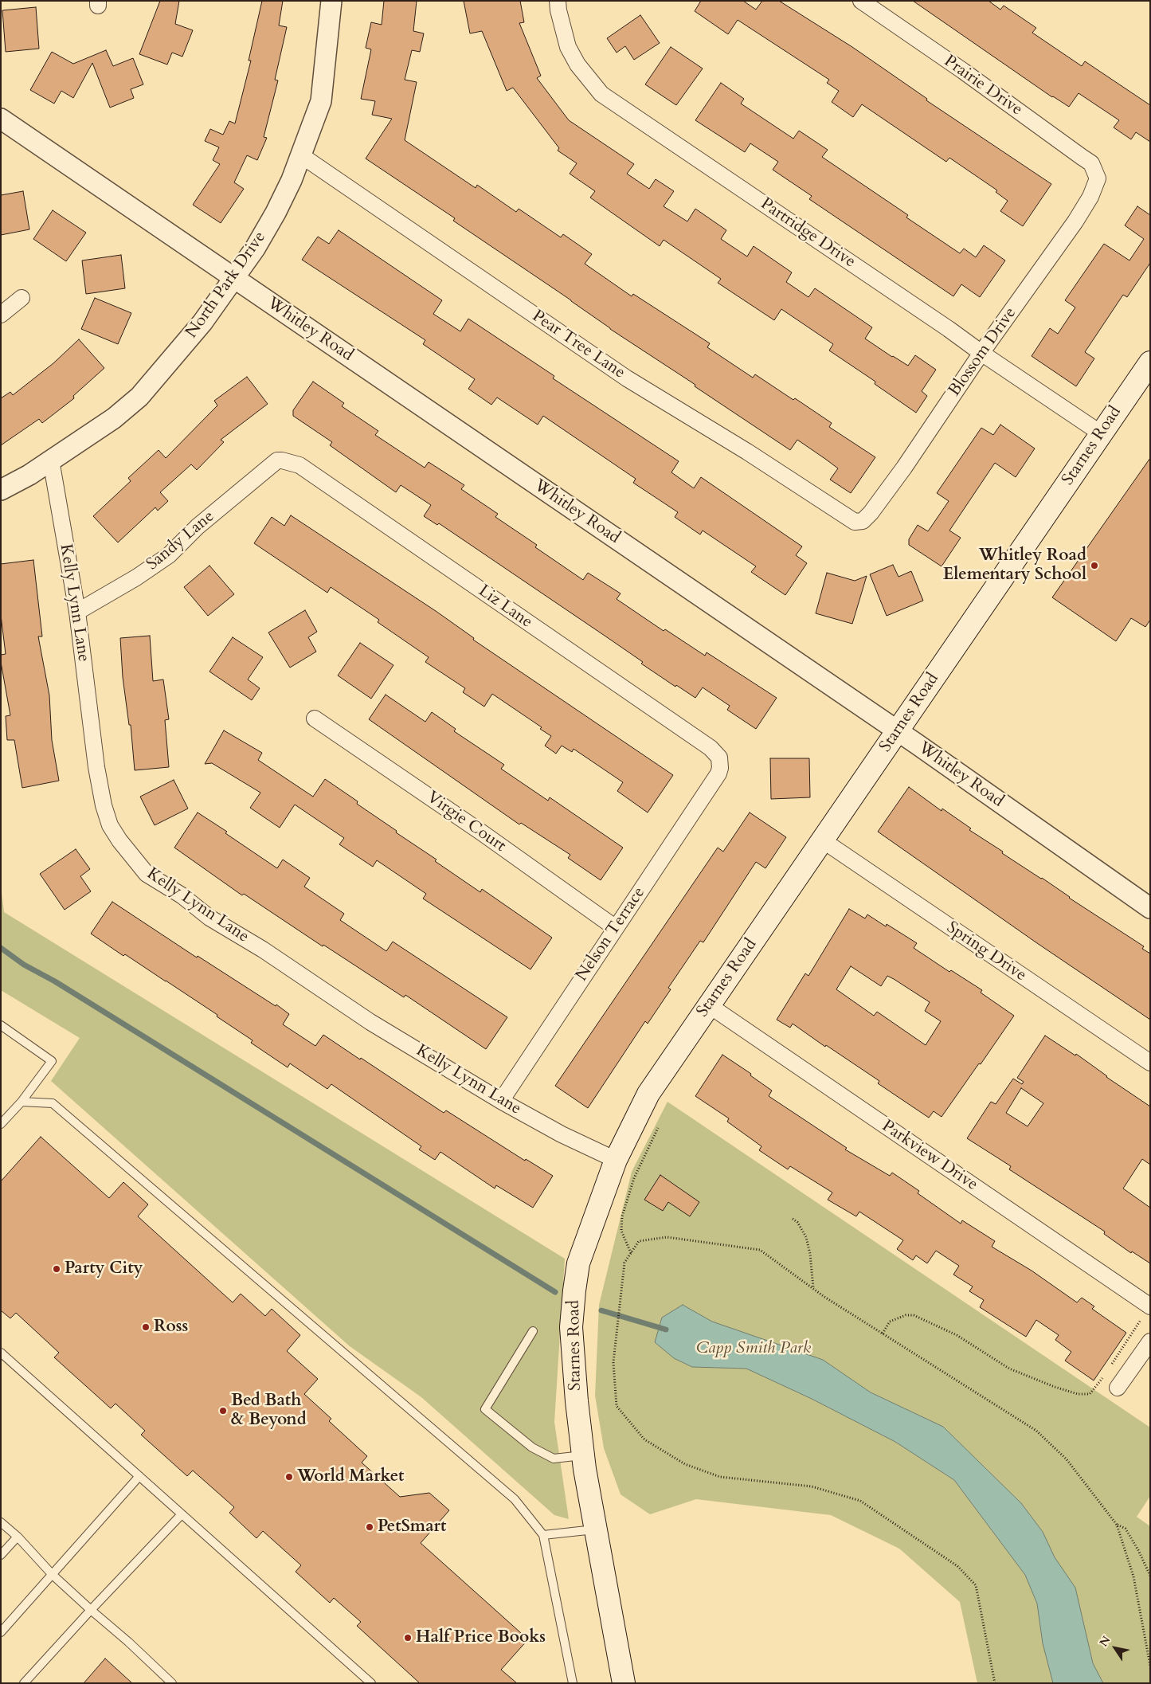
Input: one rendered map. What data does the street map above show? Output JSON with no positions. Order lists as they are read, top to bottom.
{
  "streets": {
    "main road": ["Starnes Road"],
    "street": [
      "Prairie Drive",
      "Partridge Drive",
      "North Park Drive",
      "Whitley Road",
      "Pear Tree Lane",
      "Blossom Drive",
      "Sandy Lane",
      "Kelly Lynn Lane",
      "Liz Lane",
      "Virgie Court",
      "Nelson Terrace",
      "Spring Drive",
      "Parkview Drive"
    ]
  },
  "crossings": [
    ["Prairie Drive", "Blossom Drive"],
    ["Partridge Drive", "Blossom Drive"],
    ["Partridge Drive", "Starnes Road"],
    ["North Park Drive", "Whitley Road"],
    ["North Park Drive", "Pear Tree Lane"],
    ["North Park Drive", "Kelly Lynn Lane"],
    ["Whitley Road", "Starnes Road"],
    ["Pear Tree Lane", "Blossom Drive"],
    ["Starnes Road", "Kelly Lynn Lane"],
    ["Starnes Road", "Spring Drive"],
    ["Starnes Road", "Parkview Drive"],
    ["Sandy Lane", "Kelly Lynn Lane"],
    ["Sandy Lane", "Liz Lane"],
    ["Kelly Lynn Lane", "Nelson Terrace"],
    ["Liz Lane", "Nelson Terrace"],
    ["Virgie Court", "Nelson Terrace"]
  ],
  "parks": ["Capp Smith Park"],
  "places": [
    "Whitley Road Elementary School",
    "Party City",
    "Ross",
    "Bed Bath & Beyond",
    "World Market",
    "PetSmart",
    "Half Price Books"
  ],
  "north": "top left"
}
